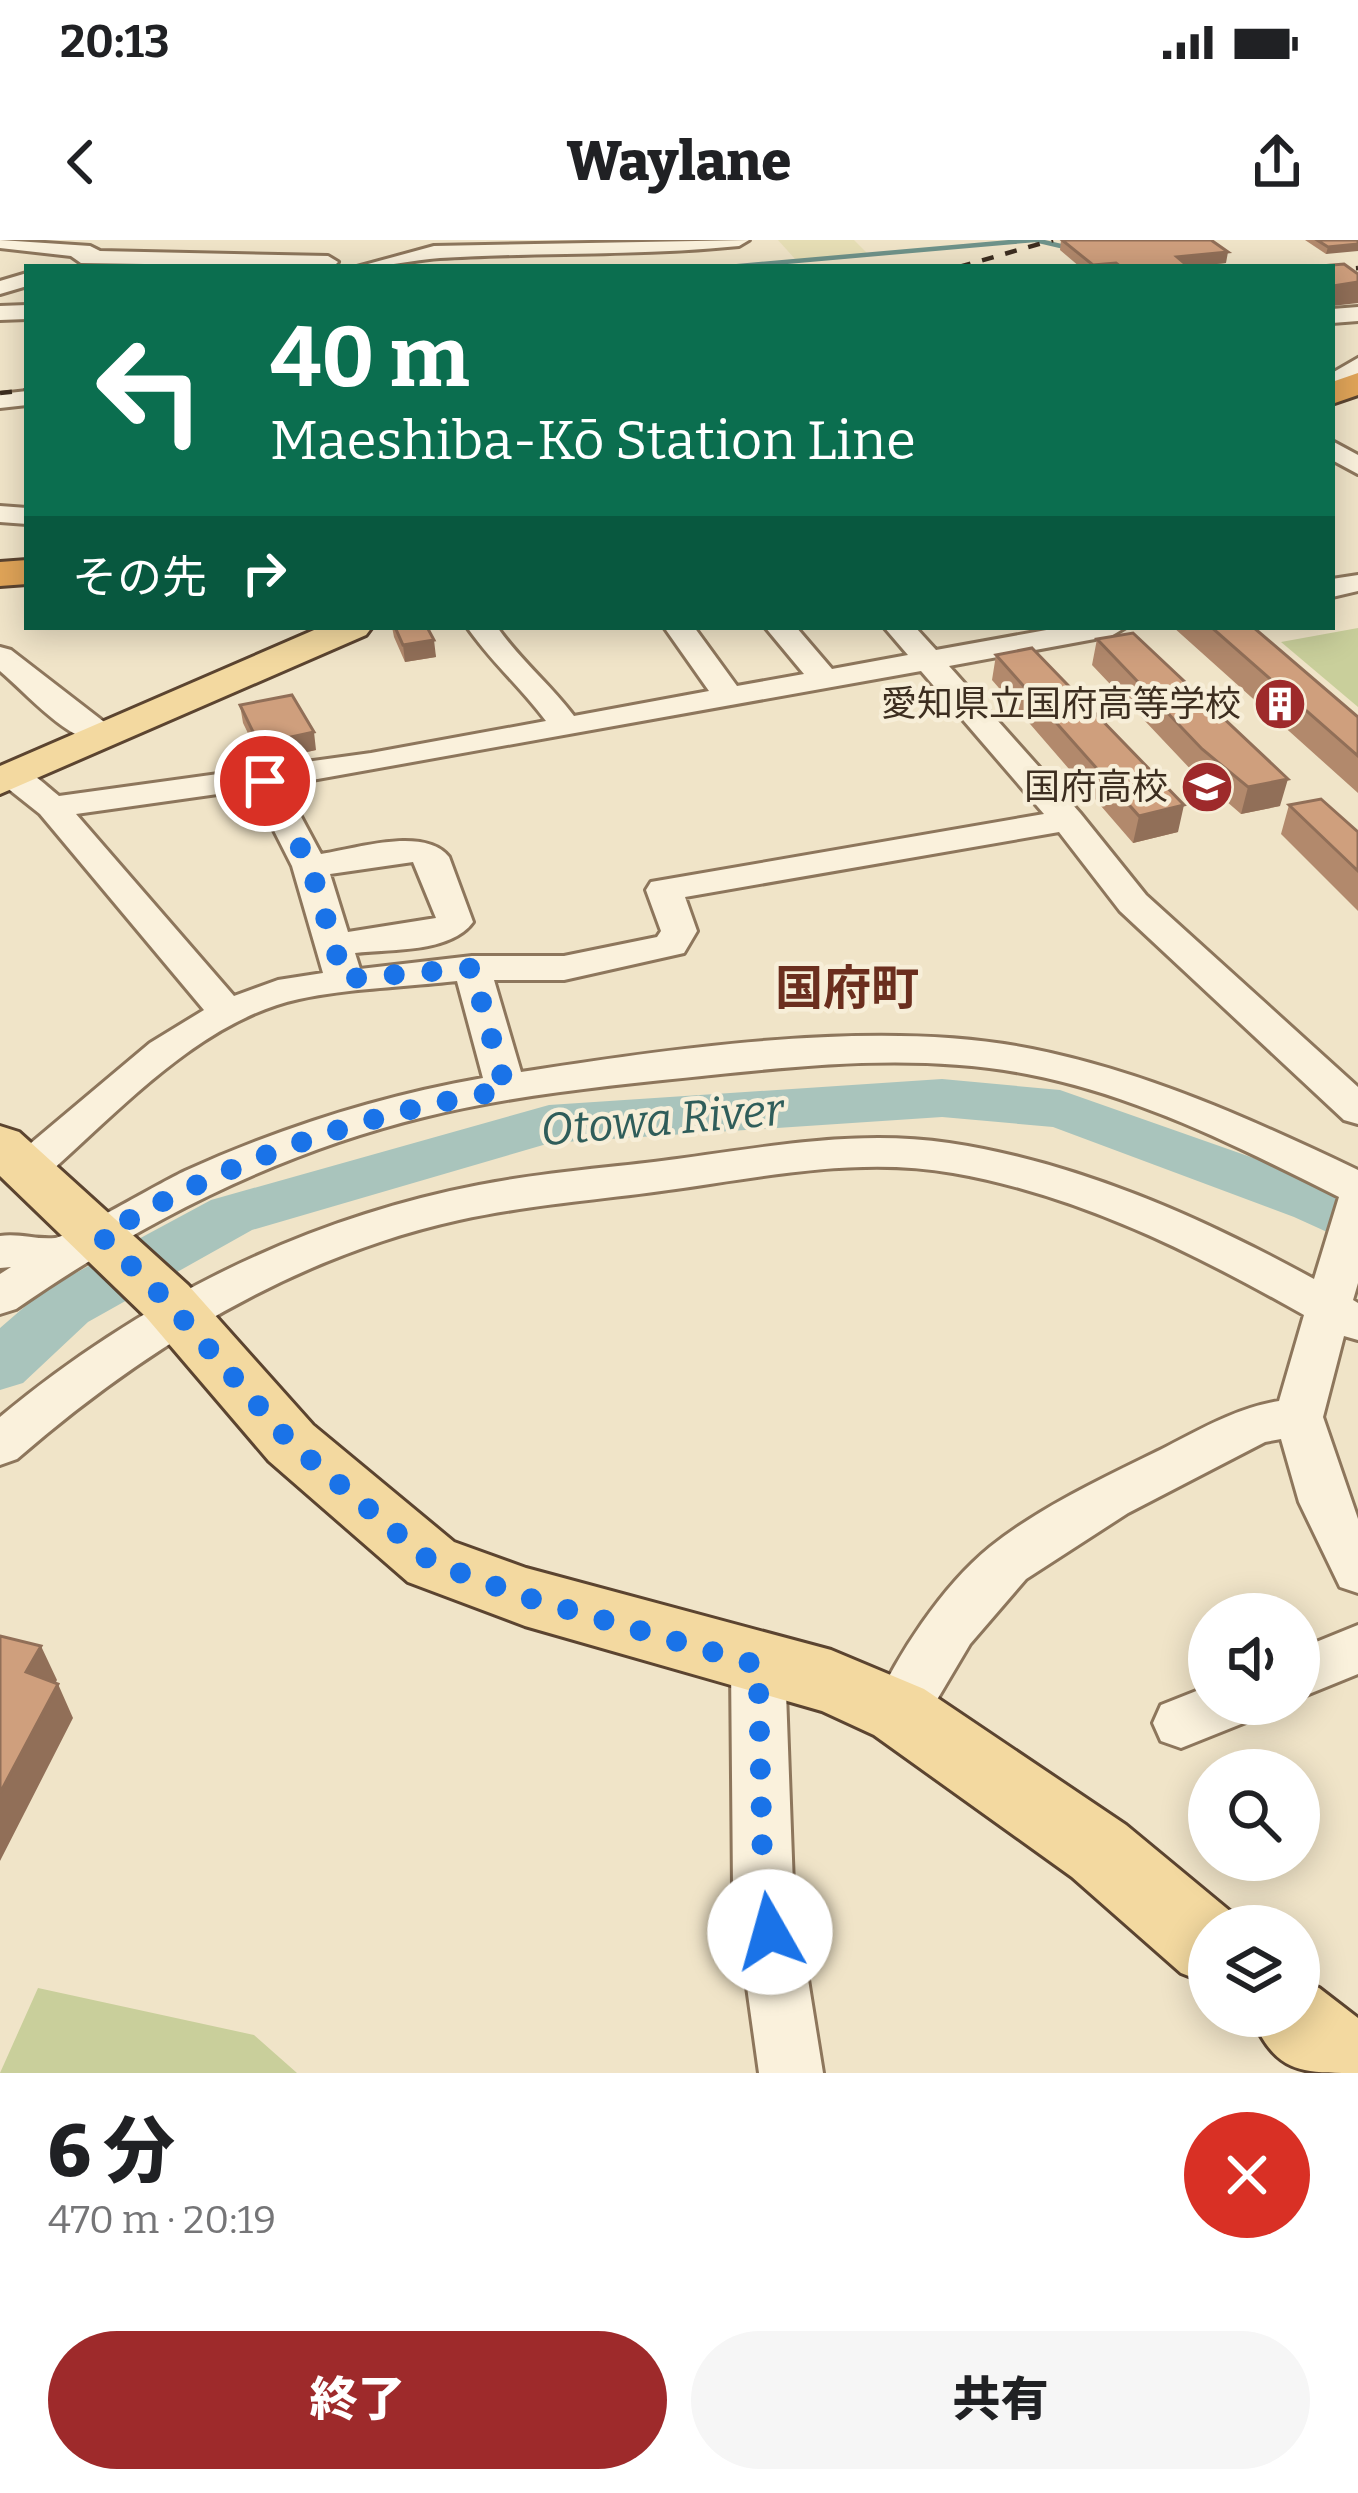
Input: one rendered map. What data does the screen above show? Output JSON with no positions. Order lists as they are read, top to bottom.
{
  "districts": ["国府町"],
  "water": ["Otowa River"],
  "places": {
    "building": ["愛知県立国府高等学校"],
    "school or university": ["国府高校"]
  },
  "page": {
    "status": "20:13",
    "header": "Waylane",
    "turn": ["40 m", "Maeshiba-Kō Station Line"],
    "then": "その先",
    "heading": ["6 分", "470 m · 20:19"],
    "buttons": ["終了", "共有"]
  }
}
